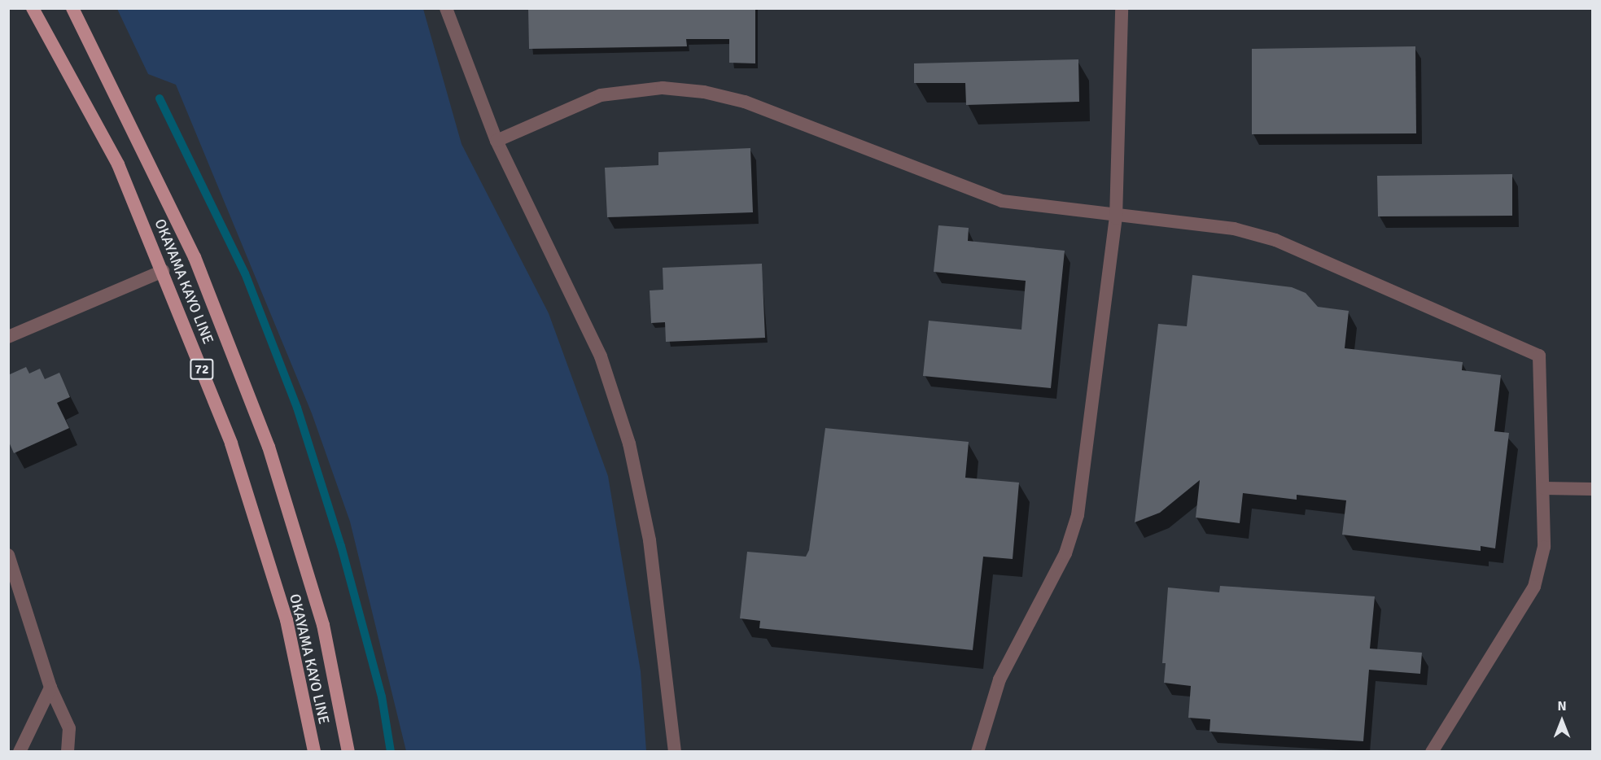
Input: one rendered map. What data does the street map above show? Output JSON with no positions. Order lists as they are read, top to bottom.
{
  "streets": {
    "main road": ["OKAYAMA KAYO LINE", "72"]
  },
  "north": "top"
}
